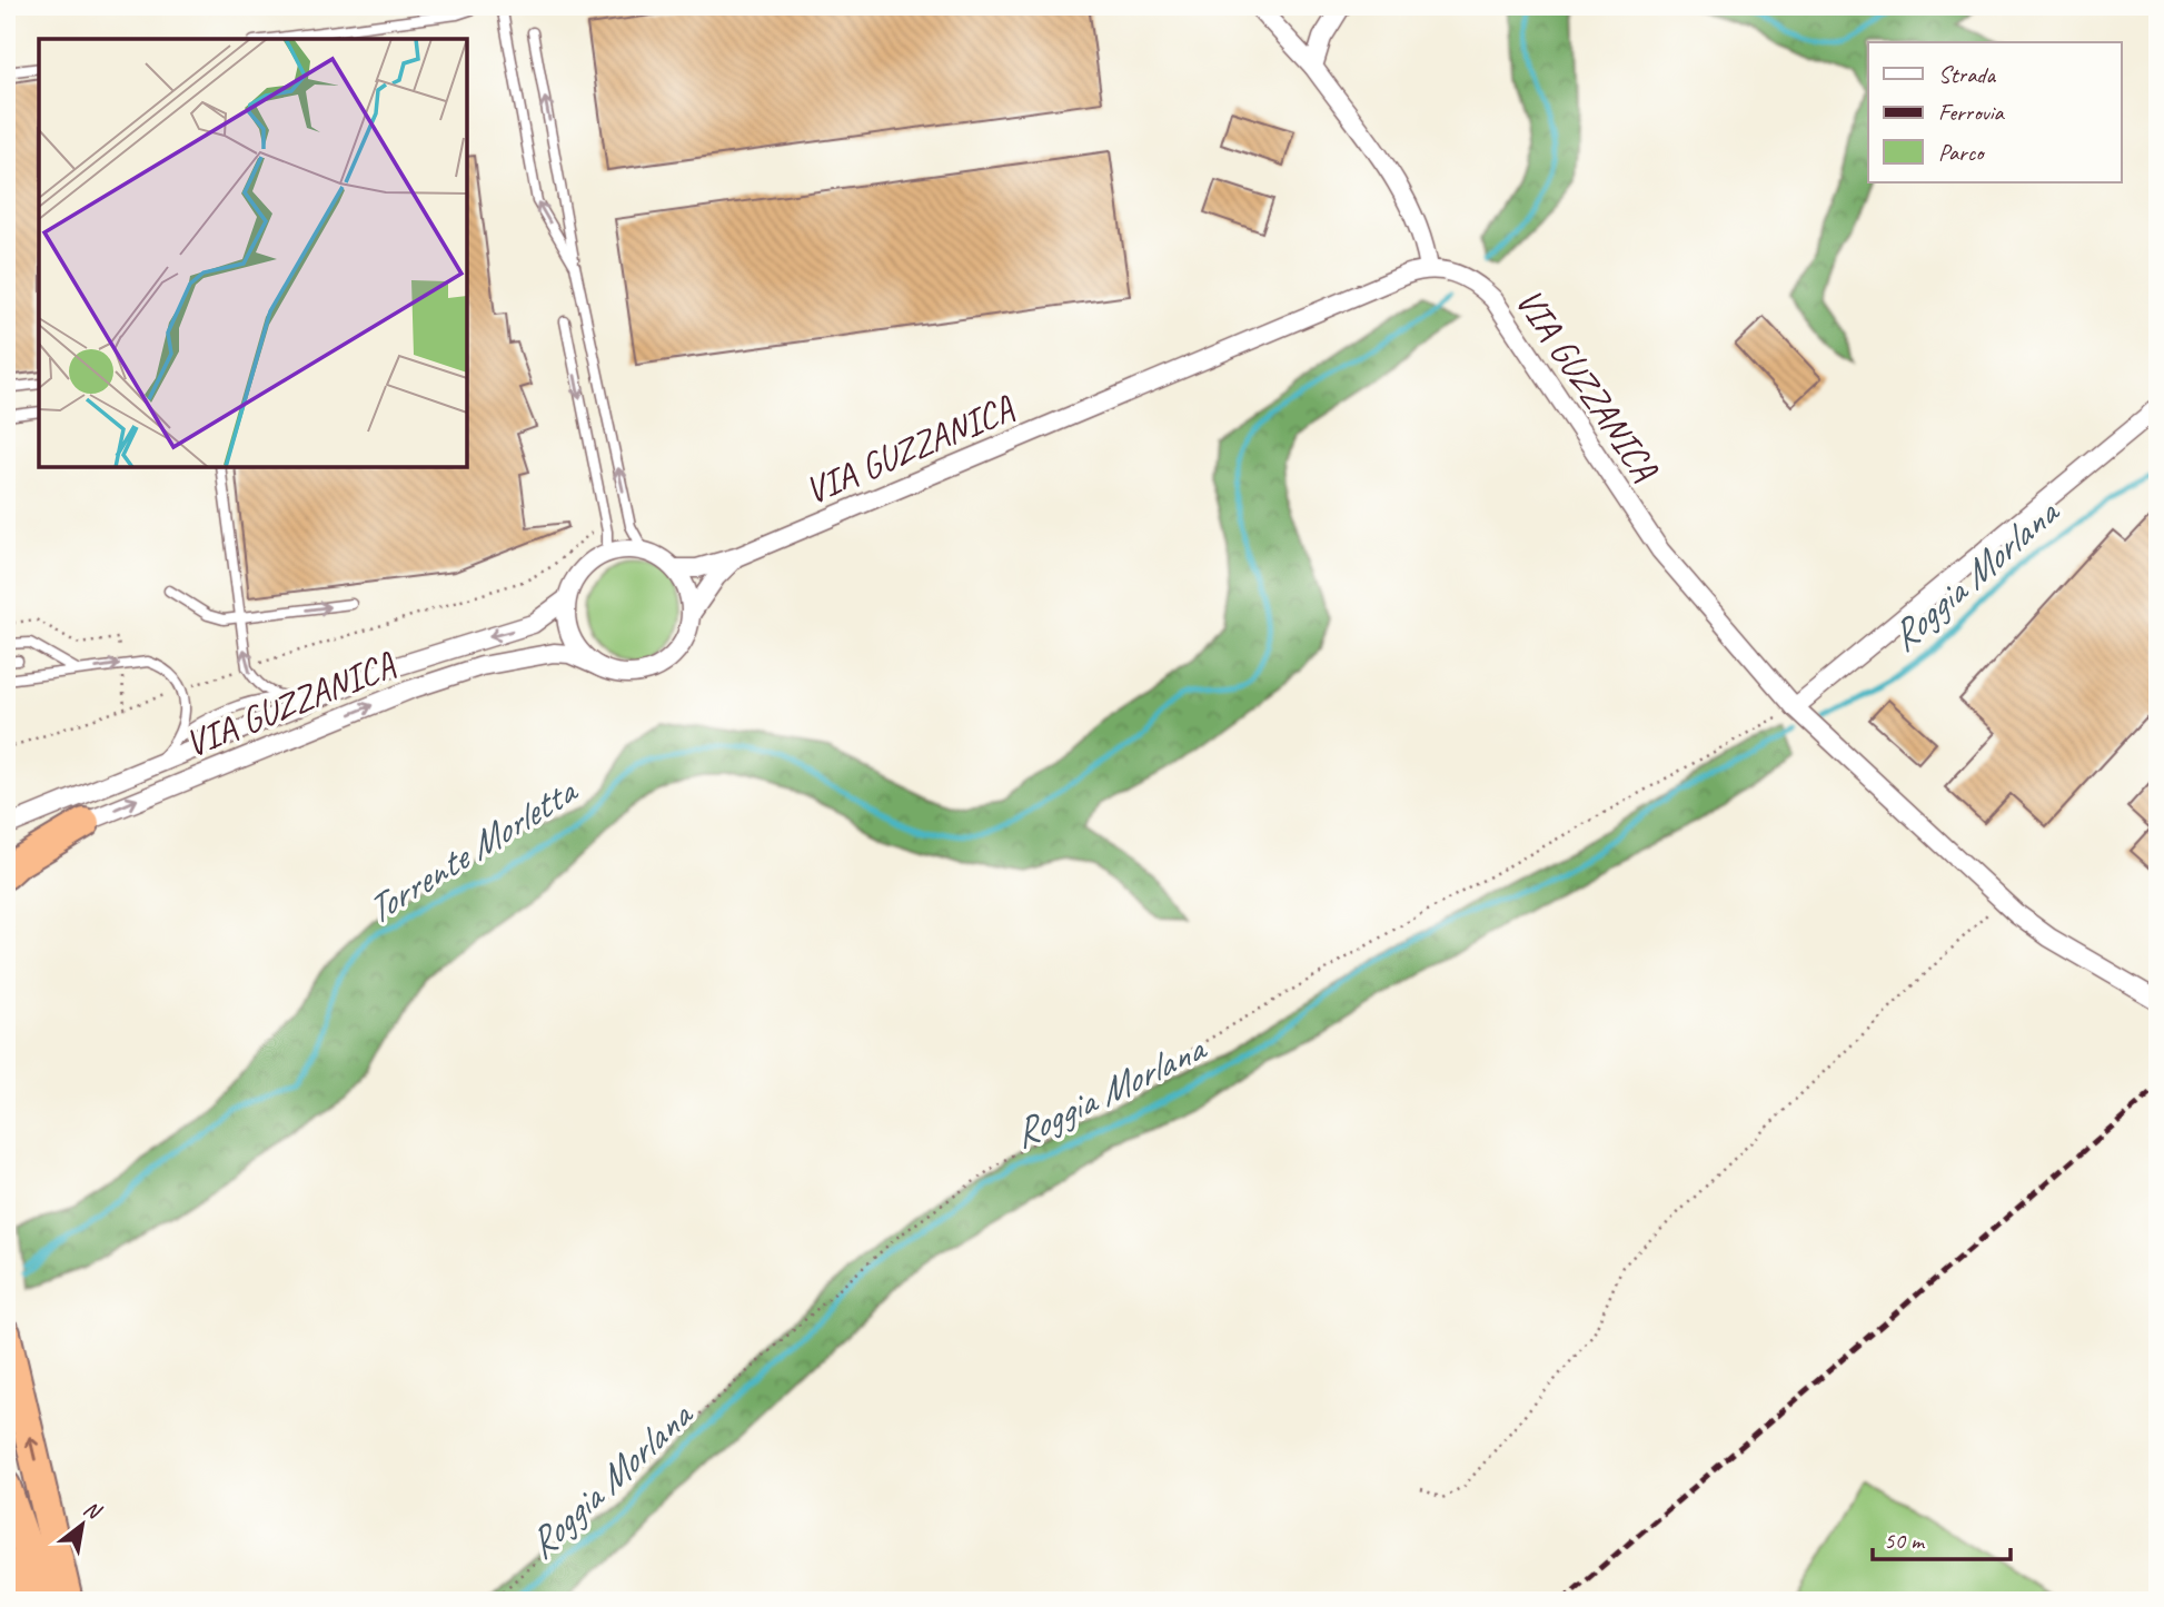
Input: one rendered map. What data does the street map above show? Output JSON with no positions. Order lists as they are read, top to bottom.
{
  "streets": {
    "street": ["VIA GUZZANICA"]
  },
  "water": ["Roggia Morlana", "Torrente Morletta"],
  "legend": ["Strada", "Ferrovia", "Parco"],
  "scale_bar": "50 m",
  "north": "top right"
}
